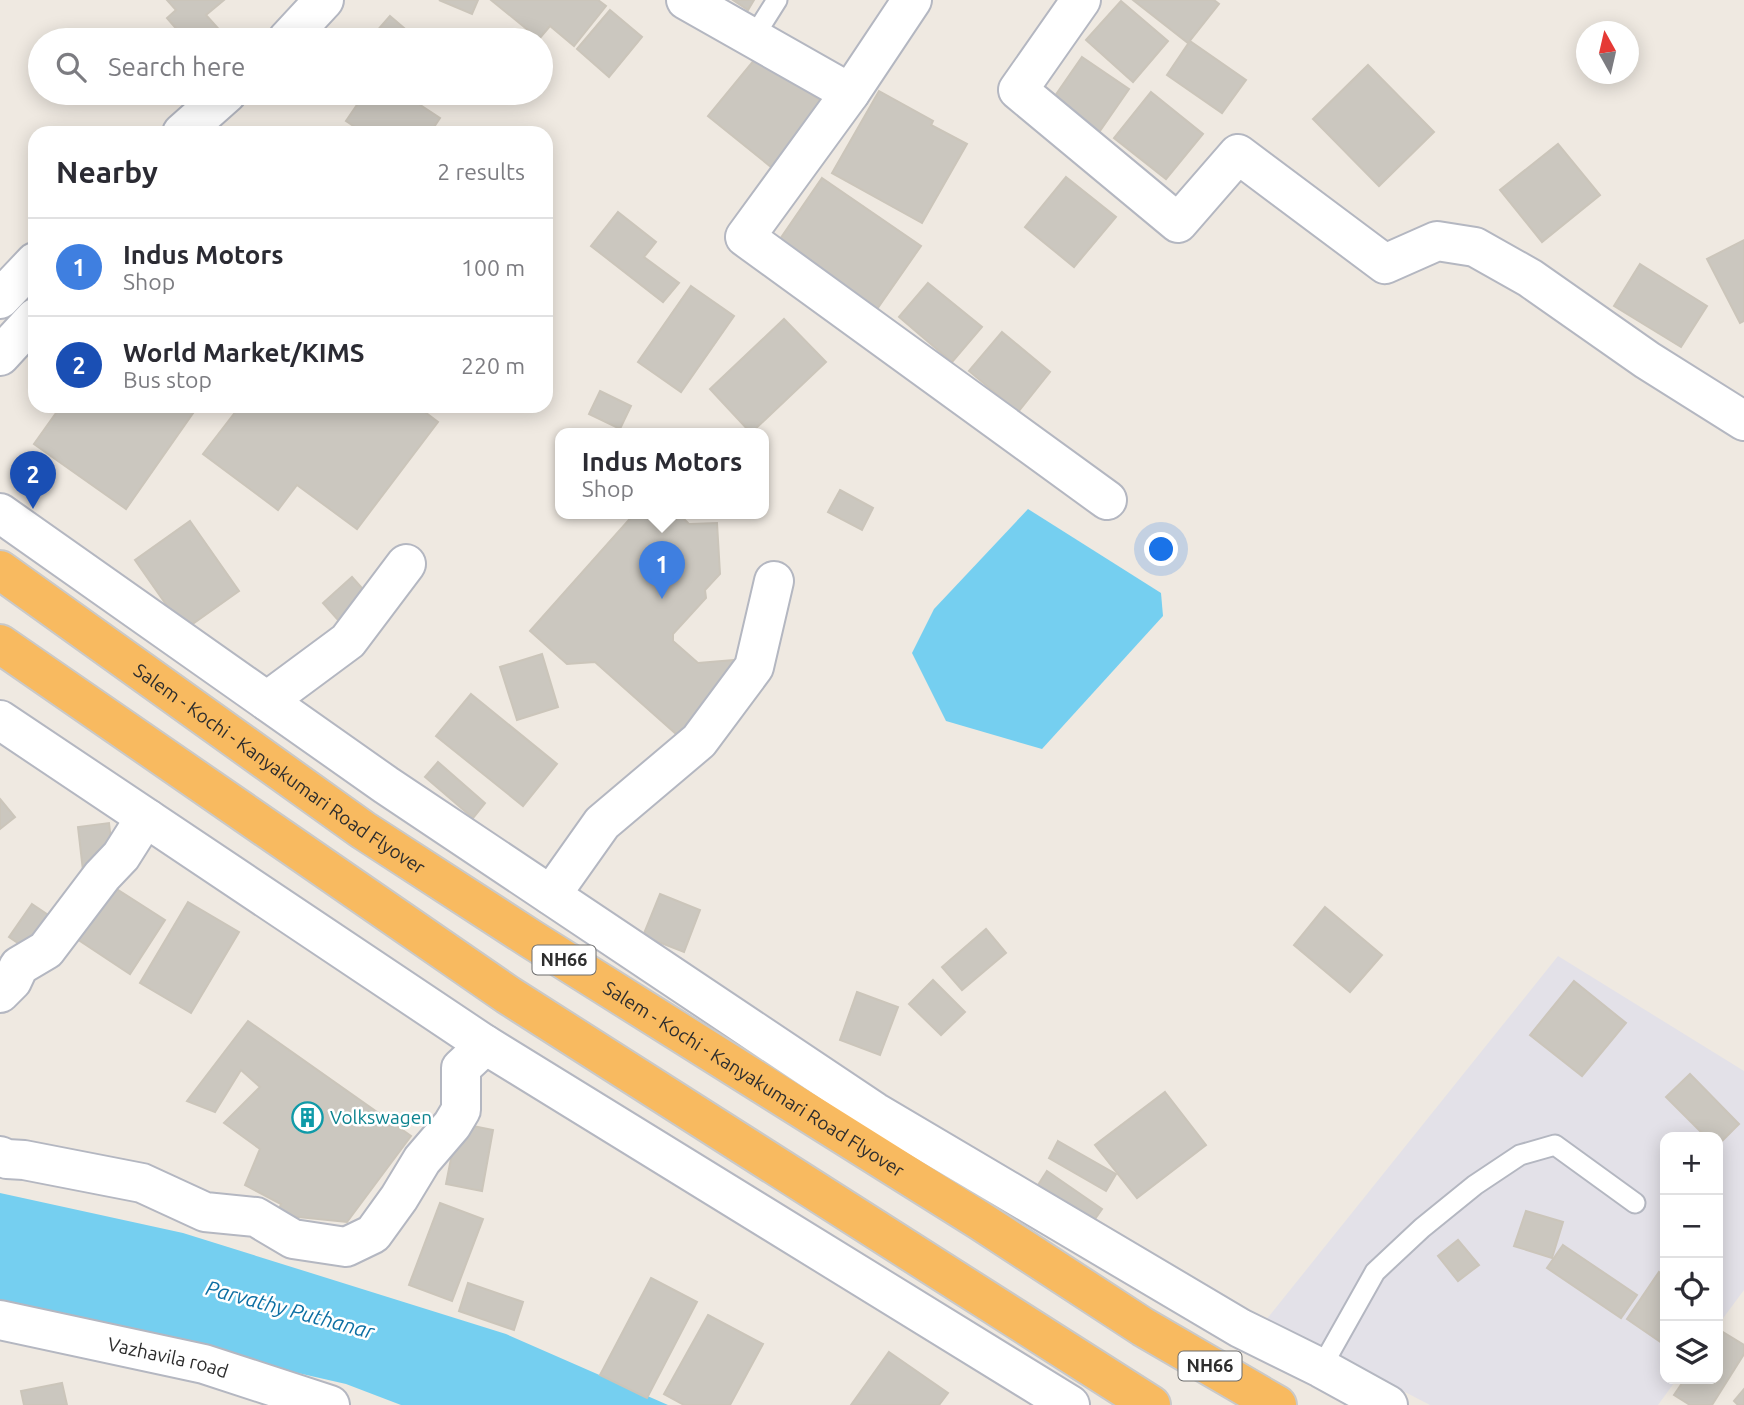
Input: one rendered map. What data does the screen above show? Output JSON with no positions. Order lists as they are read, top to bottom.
{
  "streets": {
    "highway": ["Salem - Kochi - Kanyakumari Road Flyover", "NH66"],
    "street": ["Vazhavila road"]
  },
  "water": ["Parvathy Puthanar"],
  "places": {
    "building": ["Volkswagen"]
  },
  "north": "top",
  "page": {
    "search": "Search here",
    "heading": ["Nearby", "2 results"],
    "list": [
      {
        "mark": "1",
        "name": "Indus Motors",
        "note": "Shop",
        "value": "100 m"
      },
      {
        "mark": "2",
        "name": "World Market/KIMS",
        "note": "Bus stop",
        "value": "220 m"
      }
    ],
    "popup": ["Indus Motors", "Shop"],
    "pins": ["2", "1"],
    "map_buttons": ["+", "−"]
  }
}
